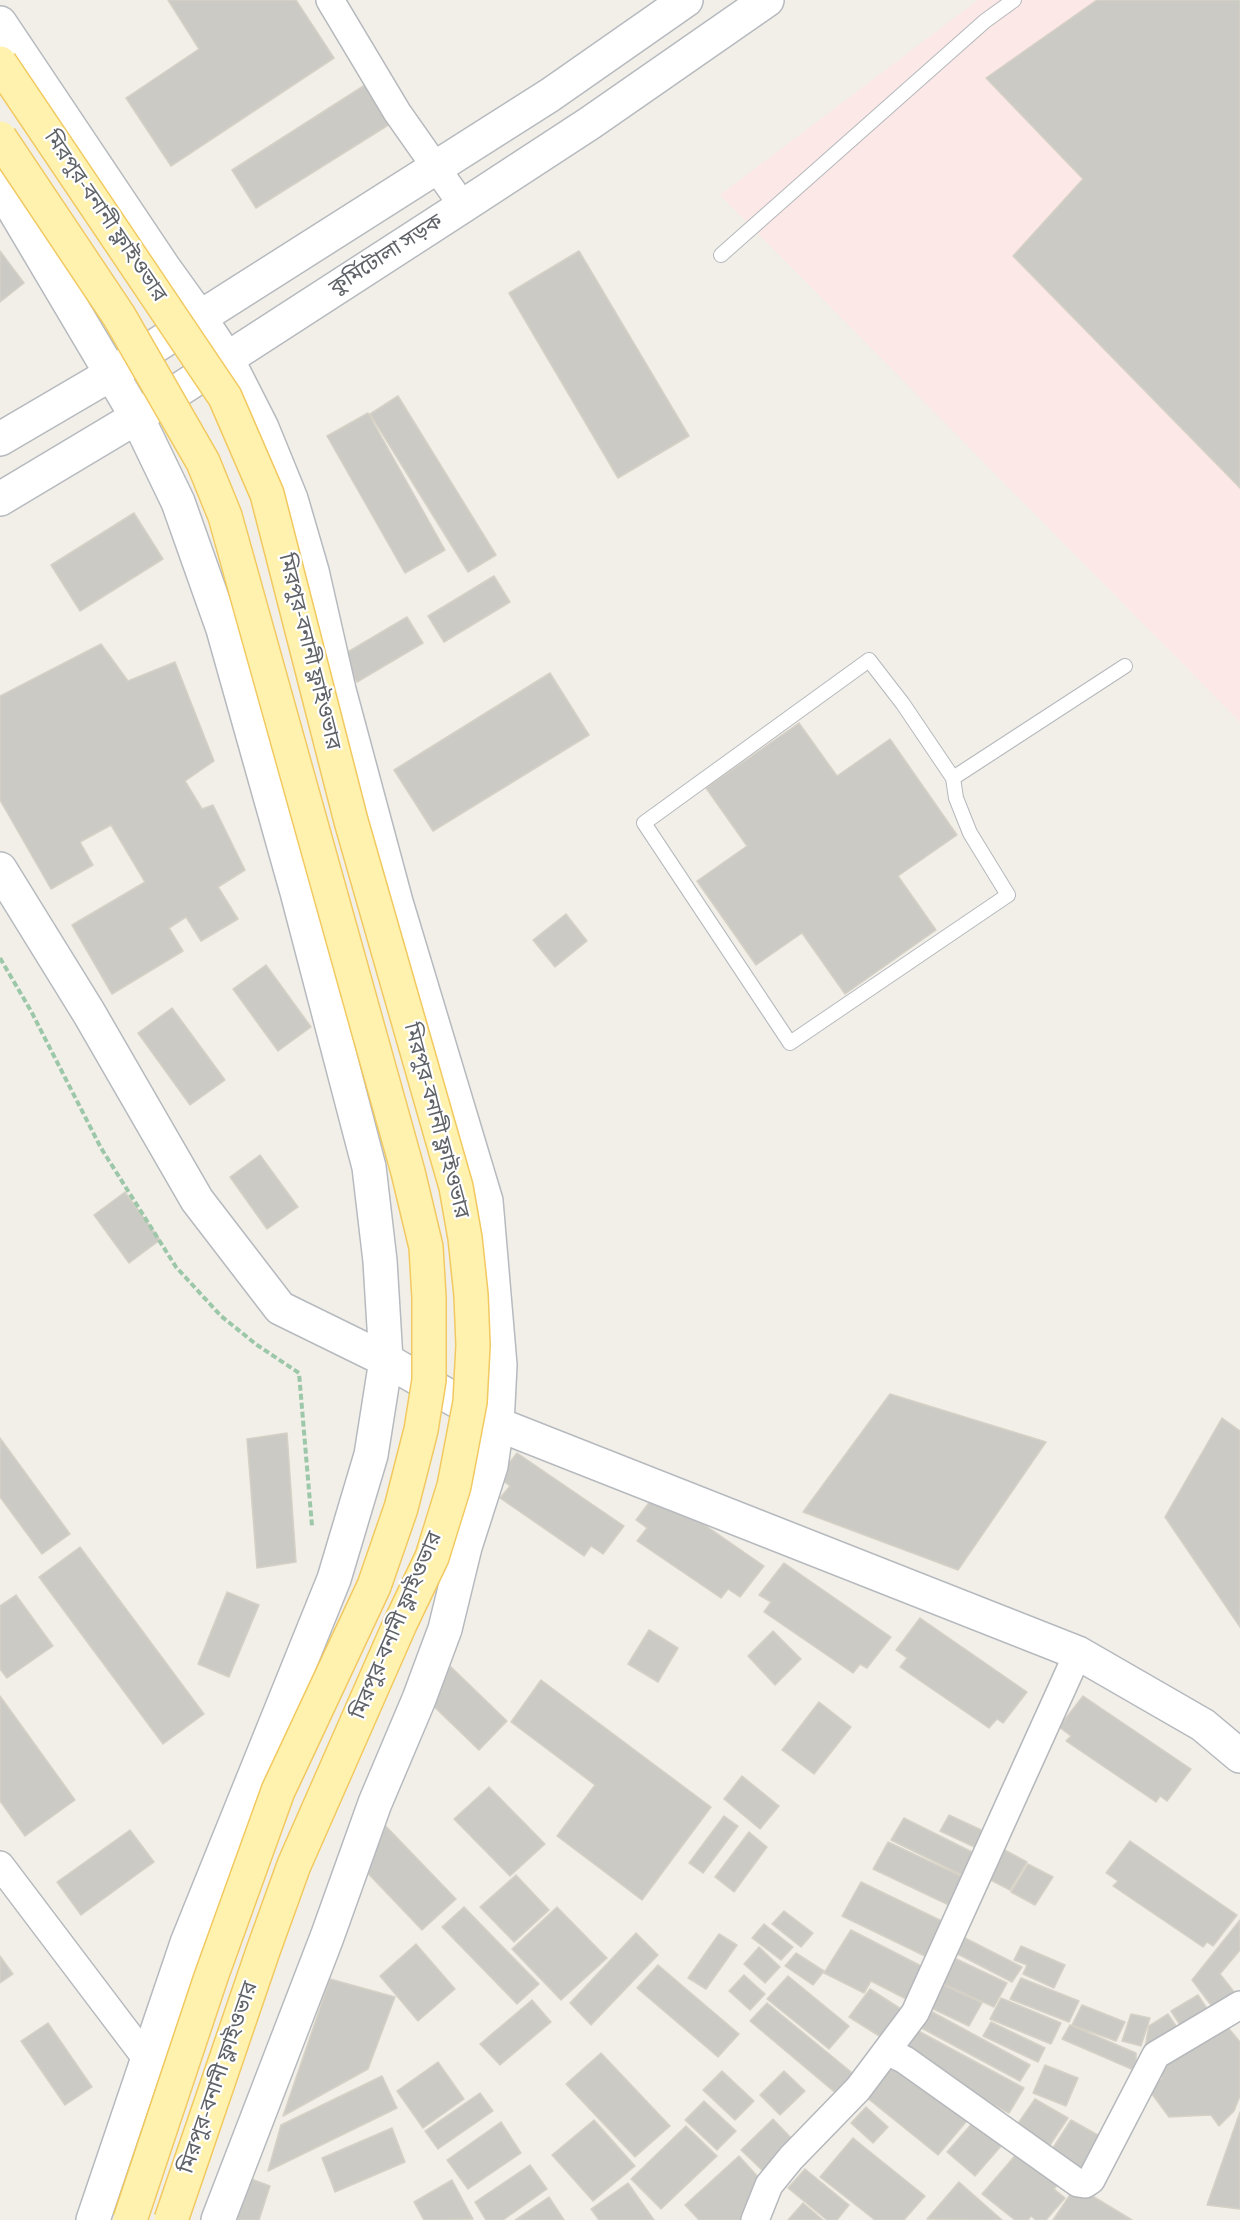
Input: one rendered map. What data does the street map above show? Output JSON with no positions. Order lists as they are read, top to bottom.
{
  "streets": {
    "main road": ["মিরপুর-বনানী ফ্লাইওভার", "কুর্মিটোলা সড়ক"]
  }
}
